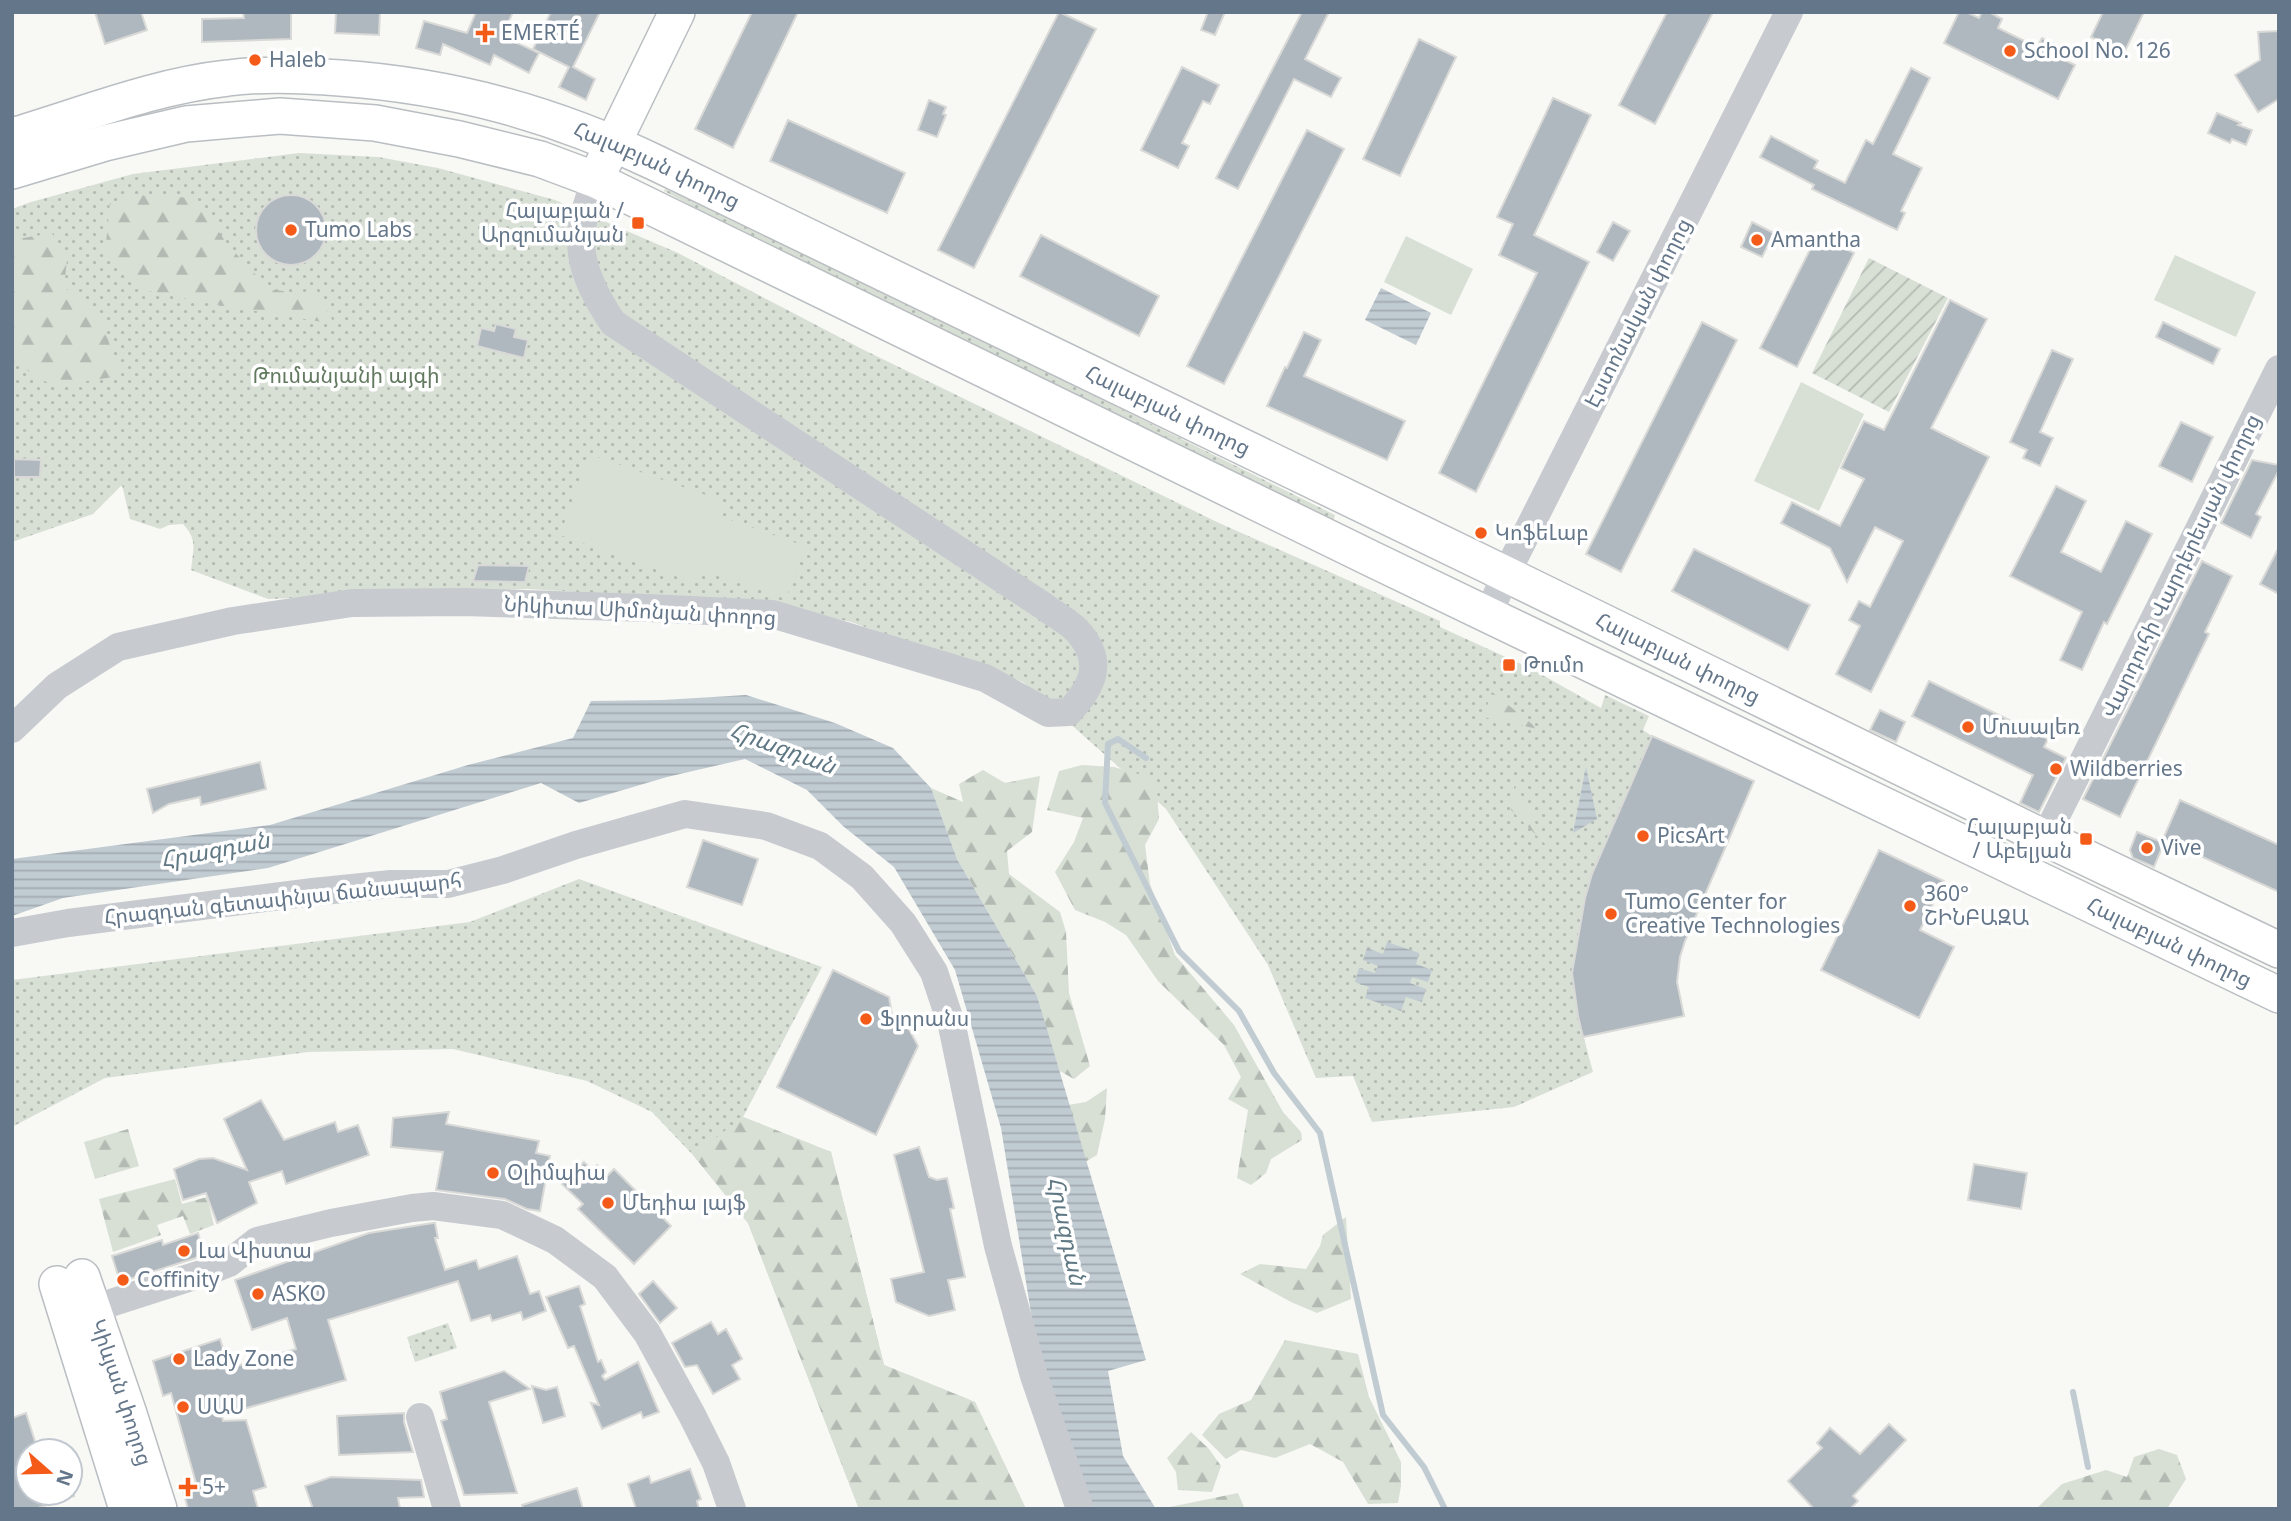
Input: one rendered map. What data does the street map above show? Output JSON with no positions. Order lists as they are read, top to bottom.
{
  "streets": {
    "main road": ["Հալաբյան փողոց", "Կիևյան փողոց"],
    "street": [
      "Էստոնական փողոց",
      "Վարդուհի Վարդերեսյան փողոց",
      "Նիկիտա Սիմոնյան փողոց",
      "Հրազդան գետափնյա ճանապարհ"
    ]
  },
  "crossings": [
    ["Հալաբյան փողոց", "Էստոնական փողոց"],
    ["Հալաբյան փողոց", "Վարդուհի Վարդերեսյան փողոց"],
    ["Հալաբյան փողոց", "Նիկիտա Սիմոնյան փողոց"]
  ],
  "water": ["Հրազդան"],
  "parks": ["Թումանյանի այգի"],
  "places": {
    "health": ["EMERTÉ", "5+"],
    "other": [
      "School No. 126",
      "Haleb",
      "Tumo Labs",
      "Amantha",
      "ԿոֆեԼաբ",
      "Մուսալեռ",
      "Wildberries",
      "PicsArt",
      "Vive",
      "360° ՇԻՆԲԱԶԱ",
      "Tumo Center for Creative Technologies",
      "Ֆլորանս",
      "Օլիմպիա",
      "Մեդիա լայֆ",
      "Լա Վիստա",
      "Coffinity",
      "ASKO",
      "Lady Zone",
      "ՍԱՍ"
    ],
    "transit": ["Հալաբյան / Արզումանյան", "Թումո", "Հալաբյան / Աբելյան"]
  },
  "north": "right"
}
